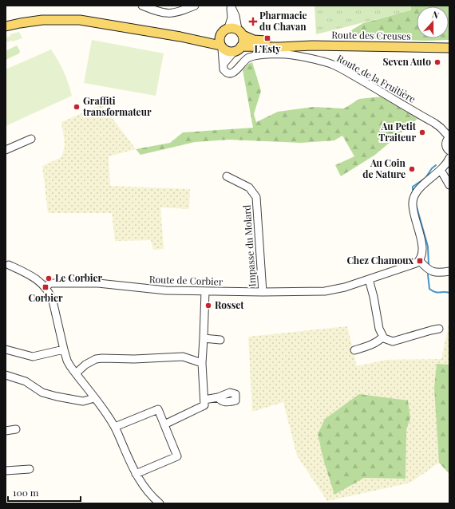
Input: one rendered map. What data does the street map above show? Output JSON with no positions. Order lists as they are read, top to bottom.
{
  "streets": {
    "main road": ["Route des Creuses"],
    "street": ["Route de la Fruitière", "Impasse du Molard", "Route de Corbier"]
  },
  "crossings": [
    ["Impasse du Molard", "Route de Corbier"]
  ],
  "places": {
    "health": ["Pharmacie du Chavan"],
    "transit": ["L’Esty", "Chez Chamoux", "Corbier"],
    "other": [
      "Seven Auto",
      "Graffiti transformateur",
      "Au Petit Traiteur",
      "Au Coin de Nature",
      "Le Corbier",
      "Rosset"
    ]
  },
  "scale_bar": "100 m",
  "north": "top"
}
